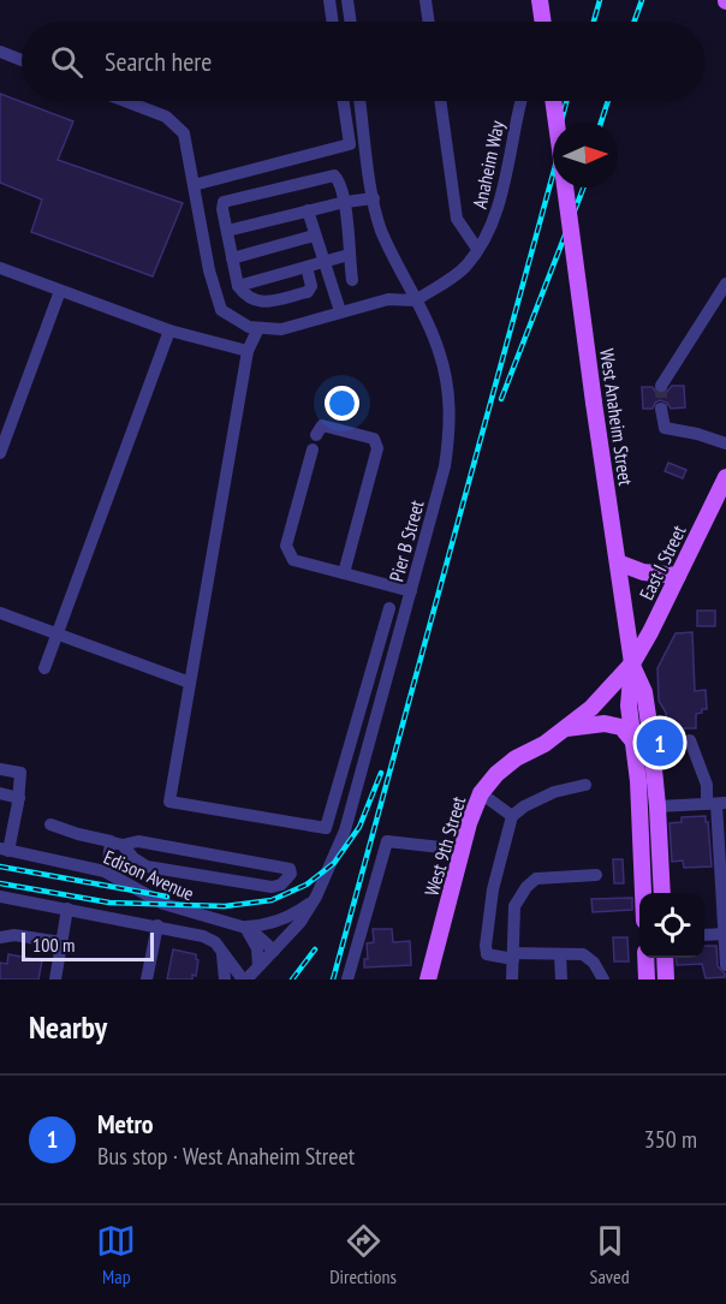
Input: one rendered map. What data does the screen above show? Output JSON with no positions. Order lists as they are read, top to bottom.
{
  "streets": {
    "main road": ["West Anaheim Street", "East I Street", "West 9th Street"],
    "street": ["Anaheim Way", "Pier B Street", "Edison Avenue"]
  },
  "crossings": [
    ["Anaheim Way", "Pier B Street"],
    ["West Anaheim Street", "East I Street"],
    ["West Anaheim Street", "West 9th Street"],
    ["Pier B Street", "Edison Avenue"],
    ["East I Street", "West 9th Street"]
  ],
  "scale_bar": "100 m",
  "north": "right",
  "page": {
    "search": "Search here",
    "pins": "1",
    "scale": "100 m",
    "heading": "Nearby",
    "list": [
      {
        "mark": "1",
        "name": "Metro",
        "note": "Bus stop · West Anaheim Street",
        "value": "350 m"
      }
    ],
    "nav": ["Map", "Directions", "Saved"]
  }
}
